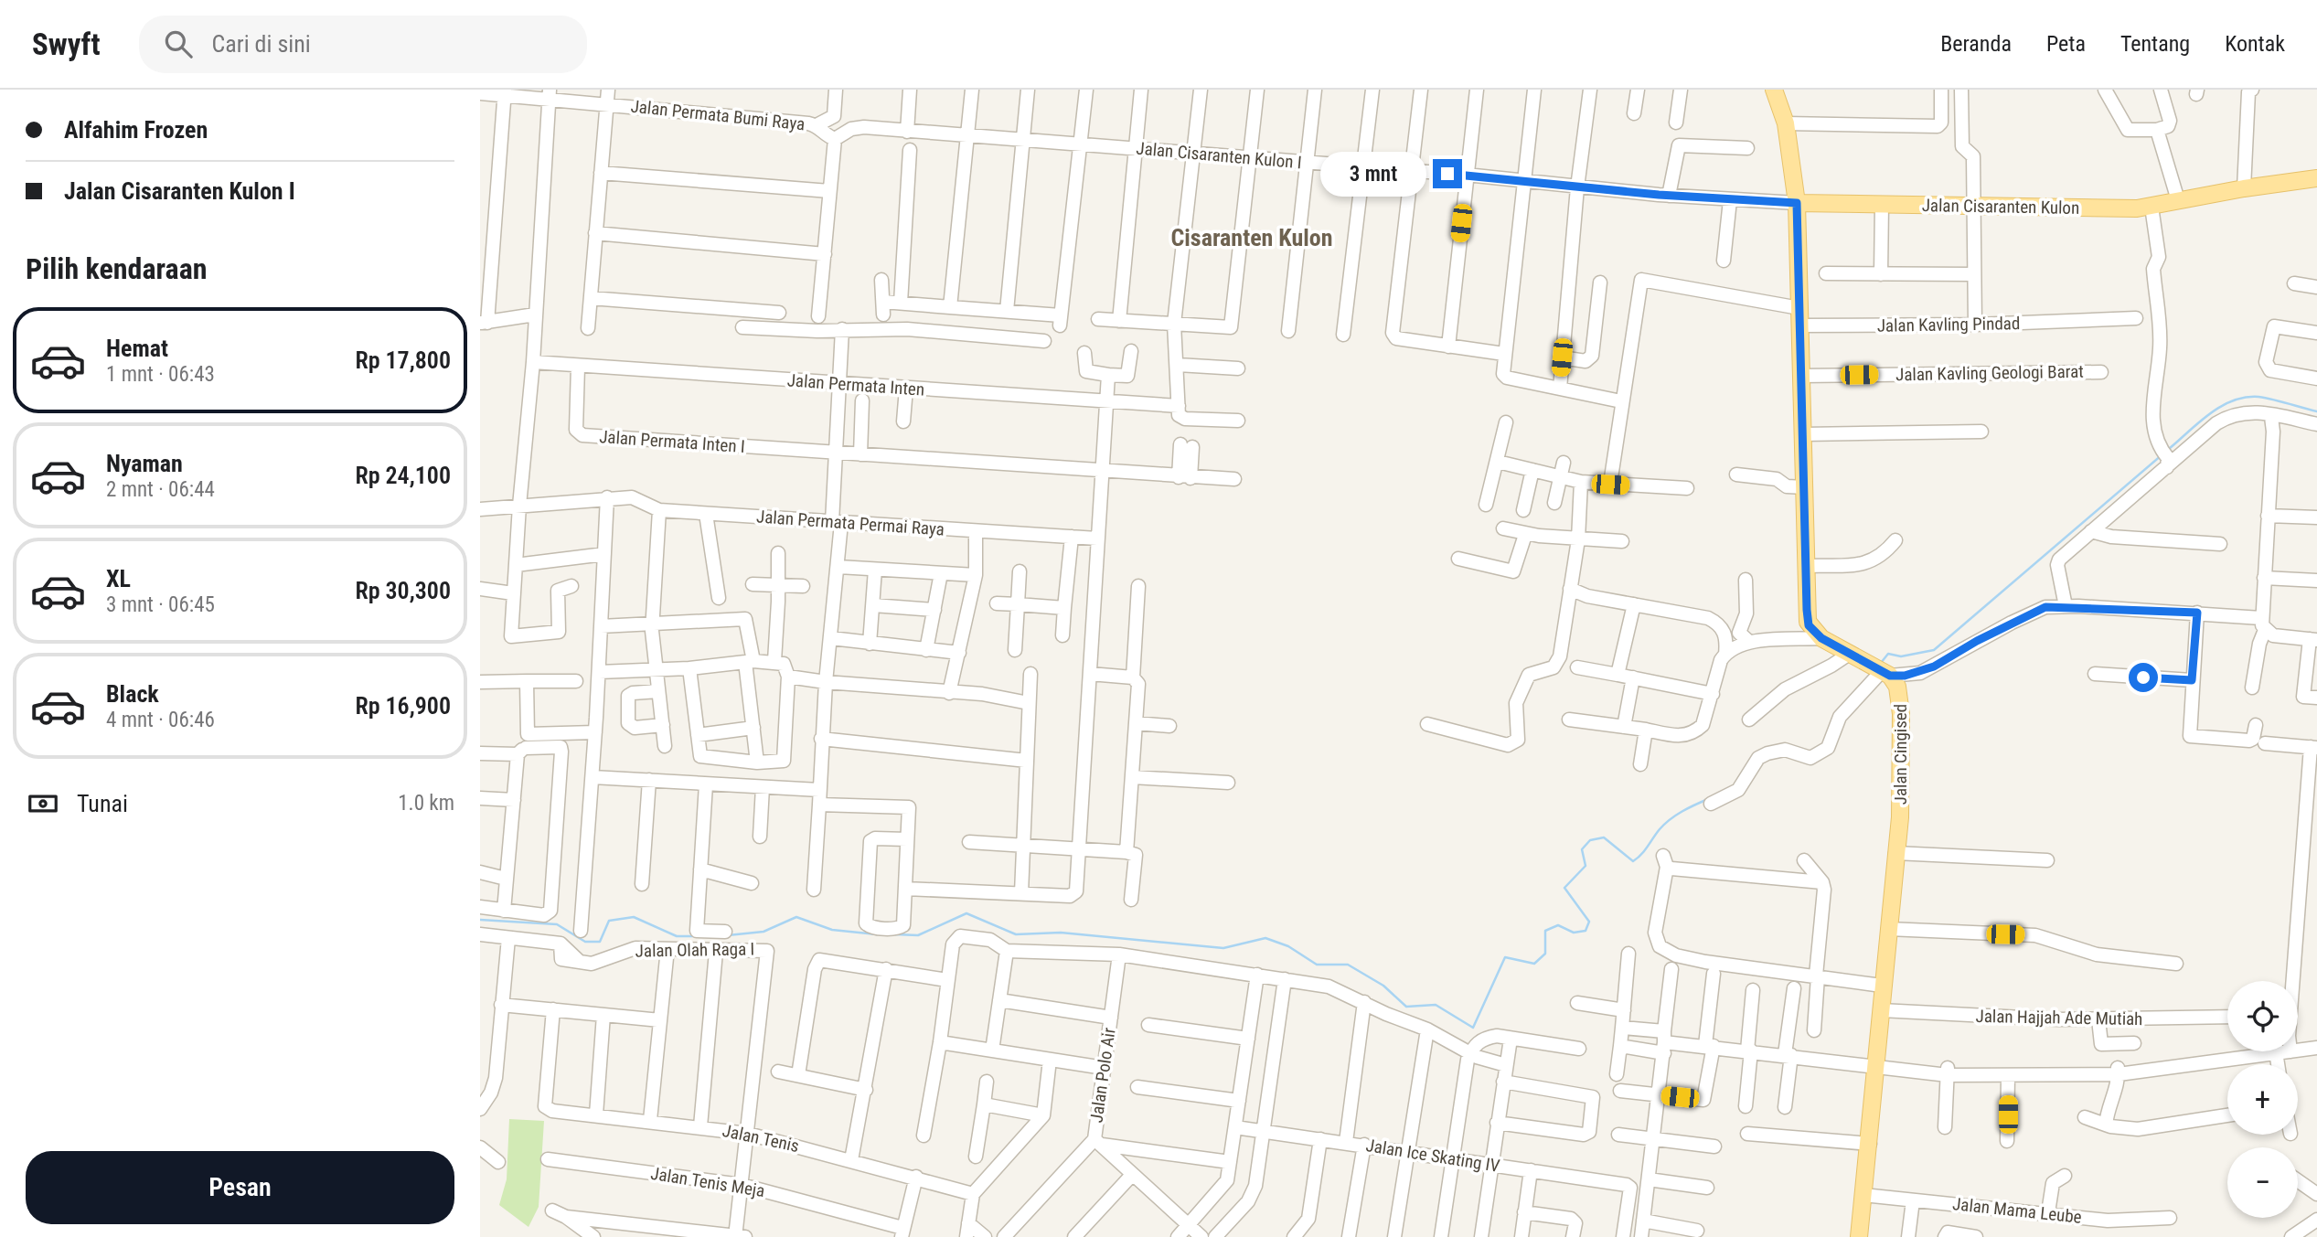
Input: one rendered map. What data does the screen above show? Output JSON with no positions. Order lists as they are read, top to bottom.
{
  "streets": {
    "main road": ["Jalan Cisaranten Kulon", "Jalan Cingised"],
    "street": [
      "Jalan Permata Bumi Raya",
      "Jalan Cisaranten Kulon I",
      "Jalan Kavling Pindad",
      "Jalan Kavling Geologi Barat",
      "Jalan Permata Inten",
      "Jalan Permata Inten I",
      "Jalan Permata Permai Raya",
      "Jalan Olah Raga I",
      "Jalan Hajjah Ade Mutiah",
      "Jalan Polo Air",
      "Jalan Tenis",
      "Jalan Ice Skating IV",
      "Jalan Tenis Meja",
      "Jalan Mama Leube"
    ]
  },
  "crossings": [
    ["Jalan Cisaranten Kulon I", "Jalan Cisaranten Kulon"],
    ["Jalan Permata Inten", "Jalan Permata Inten I"],
    ["Jalan Cingised", "Jalan Hajjah Ade Mutiah"],
    ["Jalan Cingised", "Jalan Mama Leube"],
    ["Jalan Olah Raga I", "Jalan Tenis"]
  ],
  "districts": ["Cisaranten Kulon"],
  "page": {
    "header": "Swyft",
    "search": "Cari di sini",
    "nav": [
      "Beranda",
      "Peta",
      "Tentang",
      "Kontak"
    ],
    "banner": ["Alfahim Frozen", "Jalan Cisaranten Kulon I"],
    "bubble": "3 mnt",
    "heading": "Pilih kendaraan",
    "list": [
      {
        "name": "Hemat",
        "note": "1 mnt · 06:43",
        "value": "Rp 17,800"
      },
      {
        "name": "Nyaman",
        "note": "2 mnt · 06:44",
        "value": "Rp 24,100"
      },
      {
        "name": "XL",
        "note": "3 mnt · 06:45",
        "value": "Rp 30,300"
      },
      {
        "name": "Black",
        "note": "4 mnt · 06:46",
        "value": "Rp 16,900"
      }
    ],
    "pay": ["Tunai", "1.0 km"],
    "map_buttons": ["+", "−"],
    "buttons": "Pesan"
  }
}
